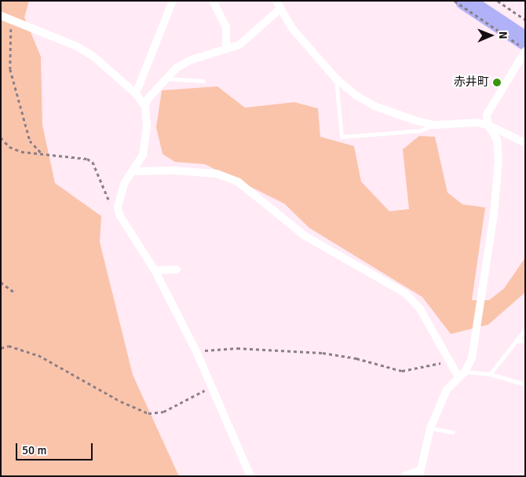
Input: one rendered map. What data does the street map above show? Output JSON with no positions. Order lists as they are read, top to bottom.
{
  "places": ["赤井町"],
  "scale_bar": "50 m",
  "north": "right"
}
